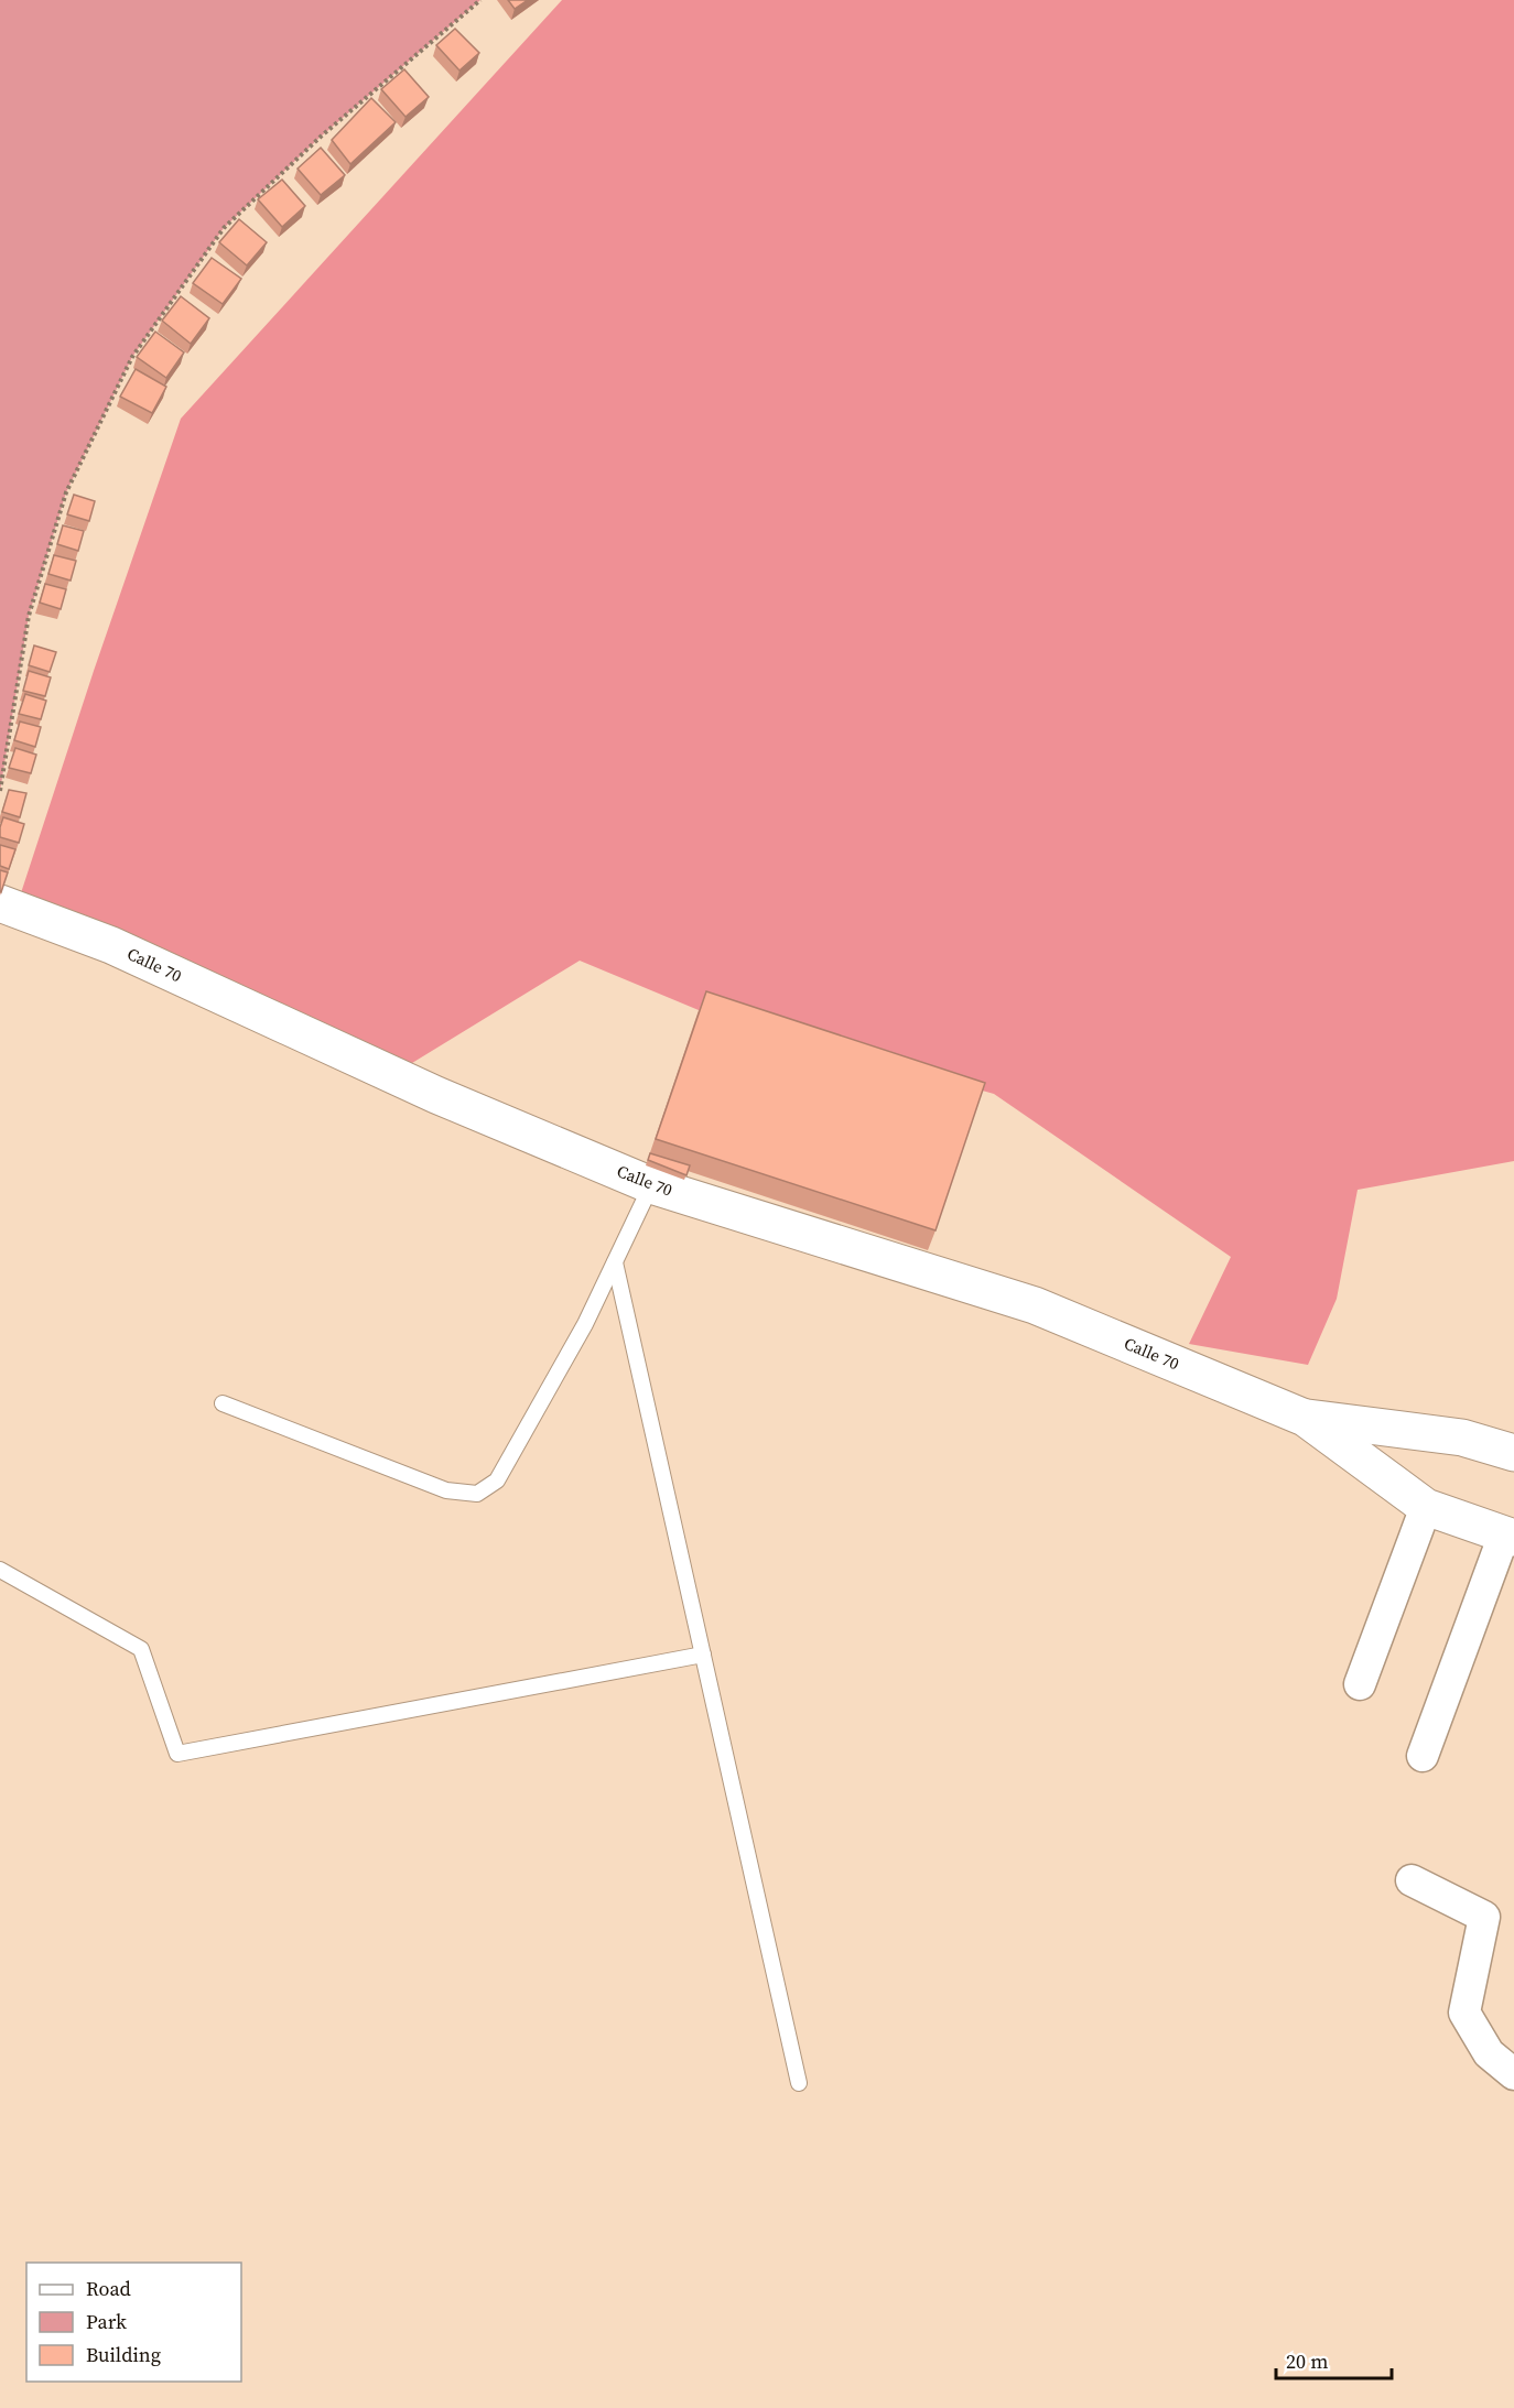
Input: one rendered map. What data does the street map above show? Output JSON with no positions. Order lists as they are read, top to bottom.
{
  "streets": {
    "main road": ["Calle 70"]
  },
  "legend": ["Road", "Park", "Building"],
  "scale_bar": "20 m"
}
